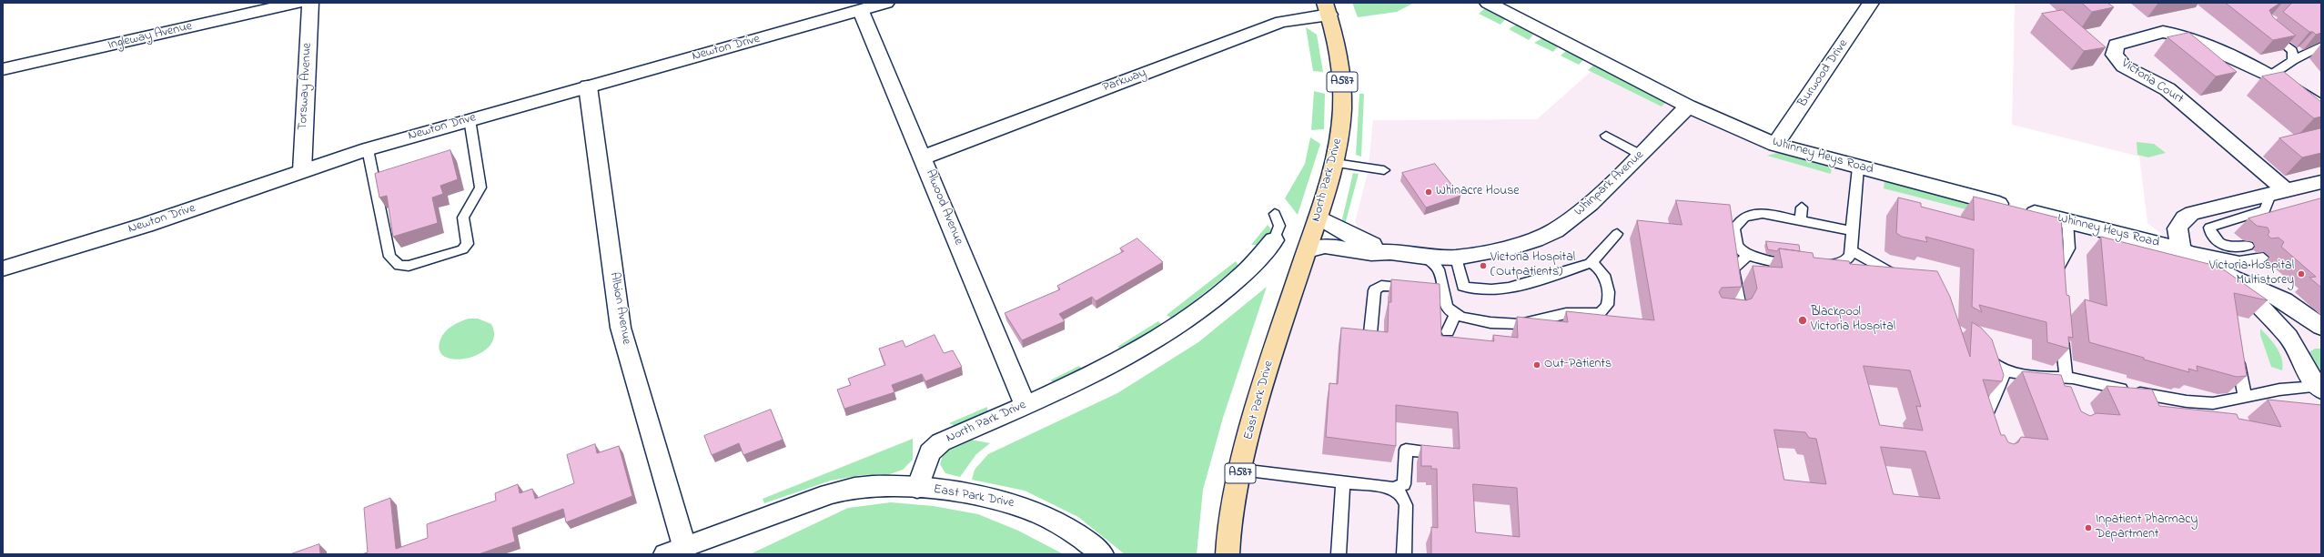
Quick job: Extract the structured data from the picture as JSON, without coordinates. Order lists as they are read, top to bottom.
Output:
{
  "streets": {
    "main road": ["A587", "North Park Drive", "East Park Drive"],
    "street": [
      "Ingleway Avenue",
      "Newton Drive",
      "Burwood Drive",
      "Parkway",
      "Victoria Court",
      "Torsway Avenue",
      "Whinney Heys Road",
      "Whinpark Avenue",
      "Alwood Avenue",
      "Albion Avenue"
    ]
  },
  "crossings": [
    ["Newton Drive", "Torsway Avenue"],
    ["Newton Drive", "Alwood Avenue"],
    ["Newton Drive", "Albion Avenue"],
    ["Burwood Drive", "Whinney Heys Road"],
    ["Parkway", "North Park Drive"],
    ["Parkway", "Alwood Avenue"],
    ["Whinney Heys Road", "Whinpark Avenue"],
    ["North Park Drive", "Whinpark Avenue"],
    ["North Park Drive", "Alwood Avenue"],
    ["North Park Drive", "East Park Drive"],
    ["Whinpark Avenue", "East Park Drive"]
  ],
  "places": [
    "Whinacre House",
    "Victoria Hospital (Outpatients)",
    "Victoria Hospital Multistorey",
    "Blackpool Victoria Hospital",
    "Out-Patients",
    "Inpatient Pharmacy Department"
  ]
}
